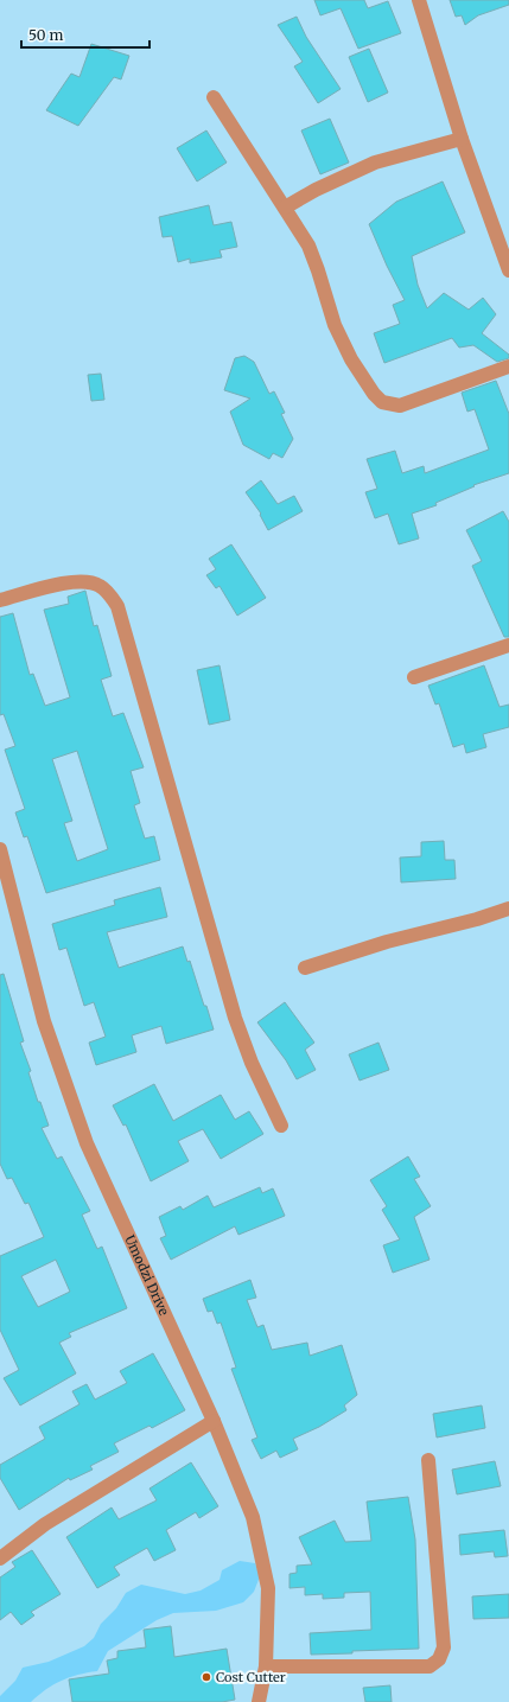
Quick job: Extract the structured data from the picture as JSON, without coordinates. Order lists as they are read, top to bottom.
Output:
{
  "streets": {
    "street": ["Umodzi Drive"]
  },
  "places": ["Cost Cutter"],
  "scale_bar": "50 m"
}
